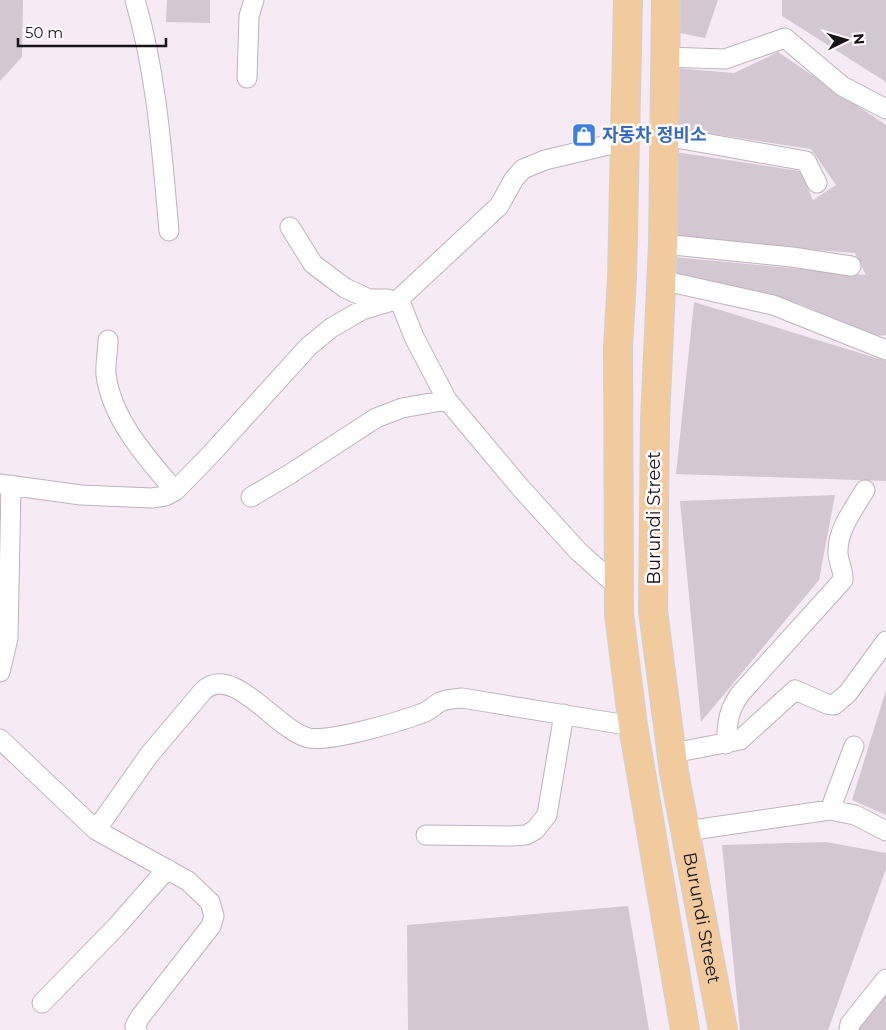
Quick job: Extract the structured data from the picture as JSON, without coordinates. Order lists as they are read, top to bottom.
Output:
{
  "streets": {
    "main road": ["Burundi Street"]
  },
  "places": {
    "shop": ["자동차 정비소"]
  },
  "scale_bar": "50 m",
  "north": "right"
}
